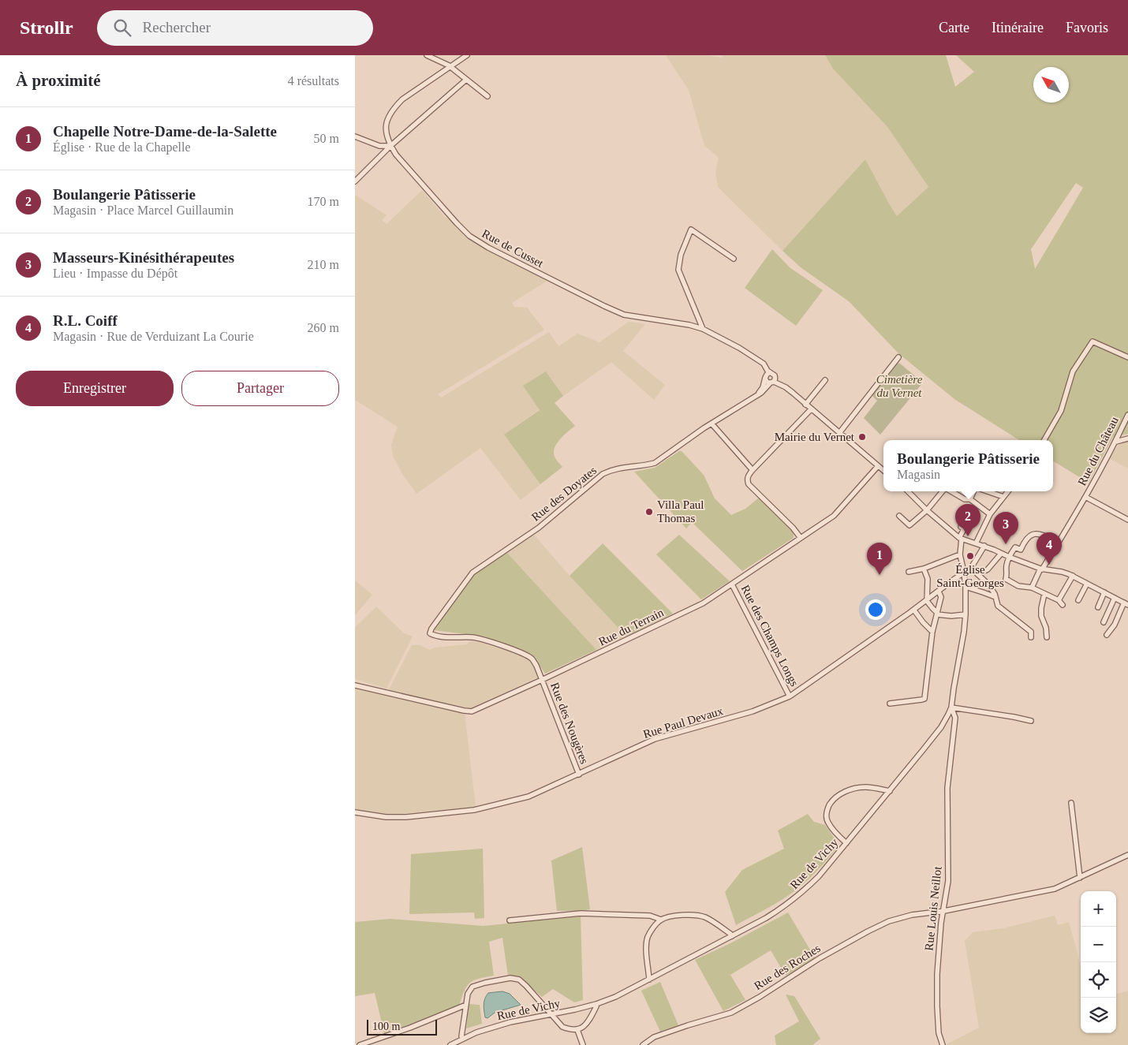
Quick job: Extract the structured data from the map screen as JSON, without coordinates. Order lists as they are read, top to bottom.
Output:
{
  "streets": {
    "street": [
      "Rue de Cusset",
      "Rue du Château",
      "Rue des Doyates",
      "Rue du Terrain",
      "Rue des Champs Longs",
      "Rue Paul Devaux",
      "Rue des Nougères",
      "Rue de Vichy",
      "Rue Louis Neillot",
      "Rue des Roches"
    ]
  },
  "crossings": [
    ["Rue de Cusset", "Rue des Doyates"],
    ["Rue des Doyates", "Rue des Nougères"],
    ["Rue du Terrain", "Rue des Champs Longs"],
    ["Rue du Terrain", "Rue des Nougères"],
    ["Rue des Champs Longs", "Rue Paul Devaux"],
    ["Rue Paul Devaux", "Rue des Nougères"],
    ["Rue Paul Devaux", "Rue de Vichy"],
    ["Rue de Vichy", "Rue Louis Neillot"],
    ["Rue Louis Neillot", "Rue des Roches"]
  ],
  "parks": ["Cimetière du Vernet"],
  "places": ["Mairie du Vernet", "Villa Paul Thomas", "Église Saint-Georges"],
  "scale_bar": "100 m",
  "north": "top left",
  "page": {
    "header": "Strollr",
    "search": "Rechercher",
    "nav": ["Carte", "Itinéraire", "Favoris"],
    "heading": ["À proximité", "4 résultats"],
    "list": [
      {
        "mark": "1",
        "name": "Chapelle Notre-Dame-de-la-Salette",
        "note": "Église · Rue de la Chapelle",
        "value": "50 m"
      },
      {
        "mark": "2",
        "name": "Boulangerie Pâtisserie",
        "note": "Magasin · Place Marcel Guillaumin",
        "value": "170 m"
      },
      {
        "mark": "3",
        "name": "Masseurs-Kinésithérapeutes",
        "note": "Lieu · Impasse du Dépôt",
        "value": "210 m"
      },
      {
        "mark": "4",
        "name": "R.L. Coiff",
        "note": "Magasin · Rue de Verduizant La Courie",
        "value": "260 m"
      }
    ],
    "buttons": ["Enregistrer", "Partager"],
    "popup": ["Boulangerie Pâtisserie", "Magasin"],
    "pins": [
      "2",
      "3",
      "4",
      "1"
    ],
    "map_buttons": ["+", "−"],
    "scale": "100 m"
  }
}
